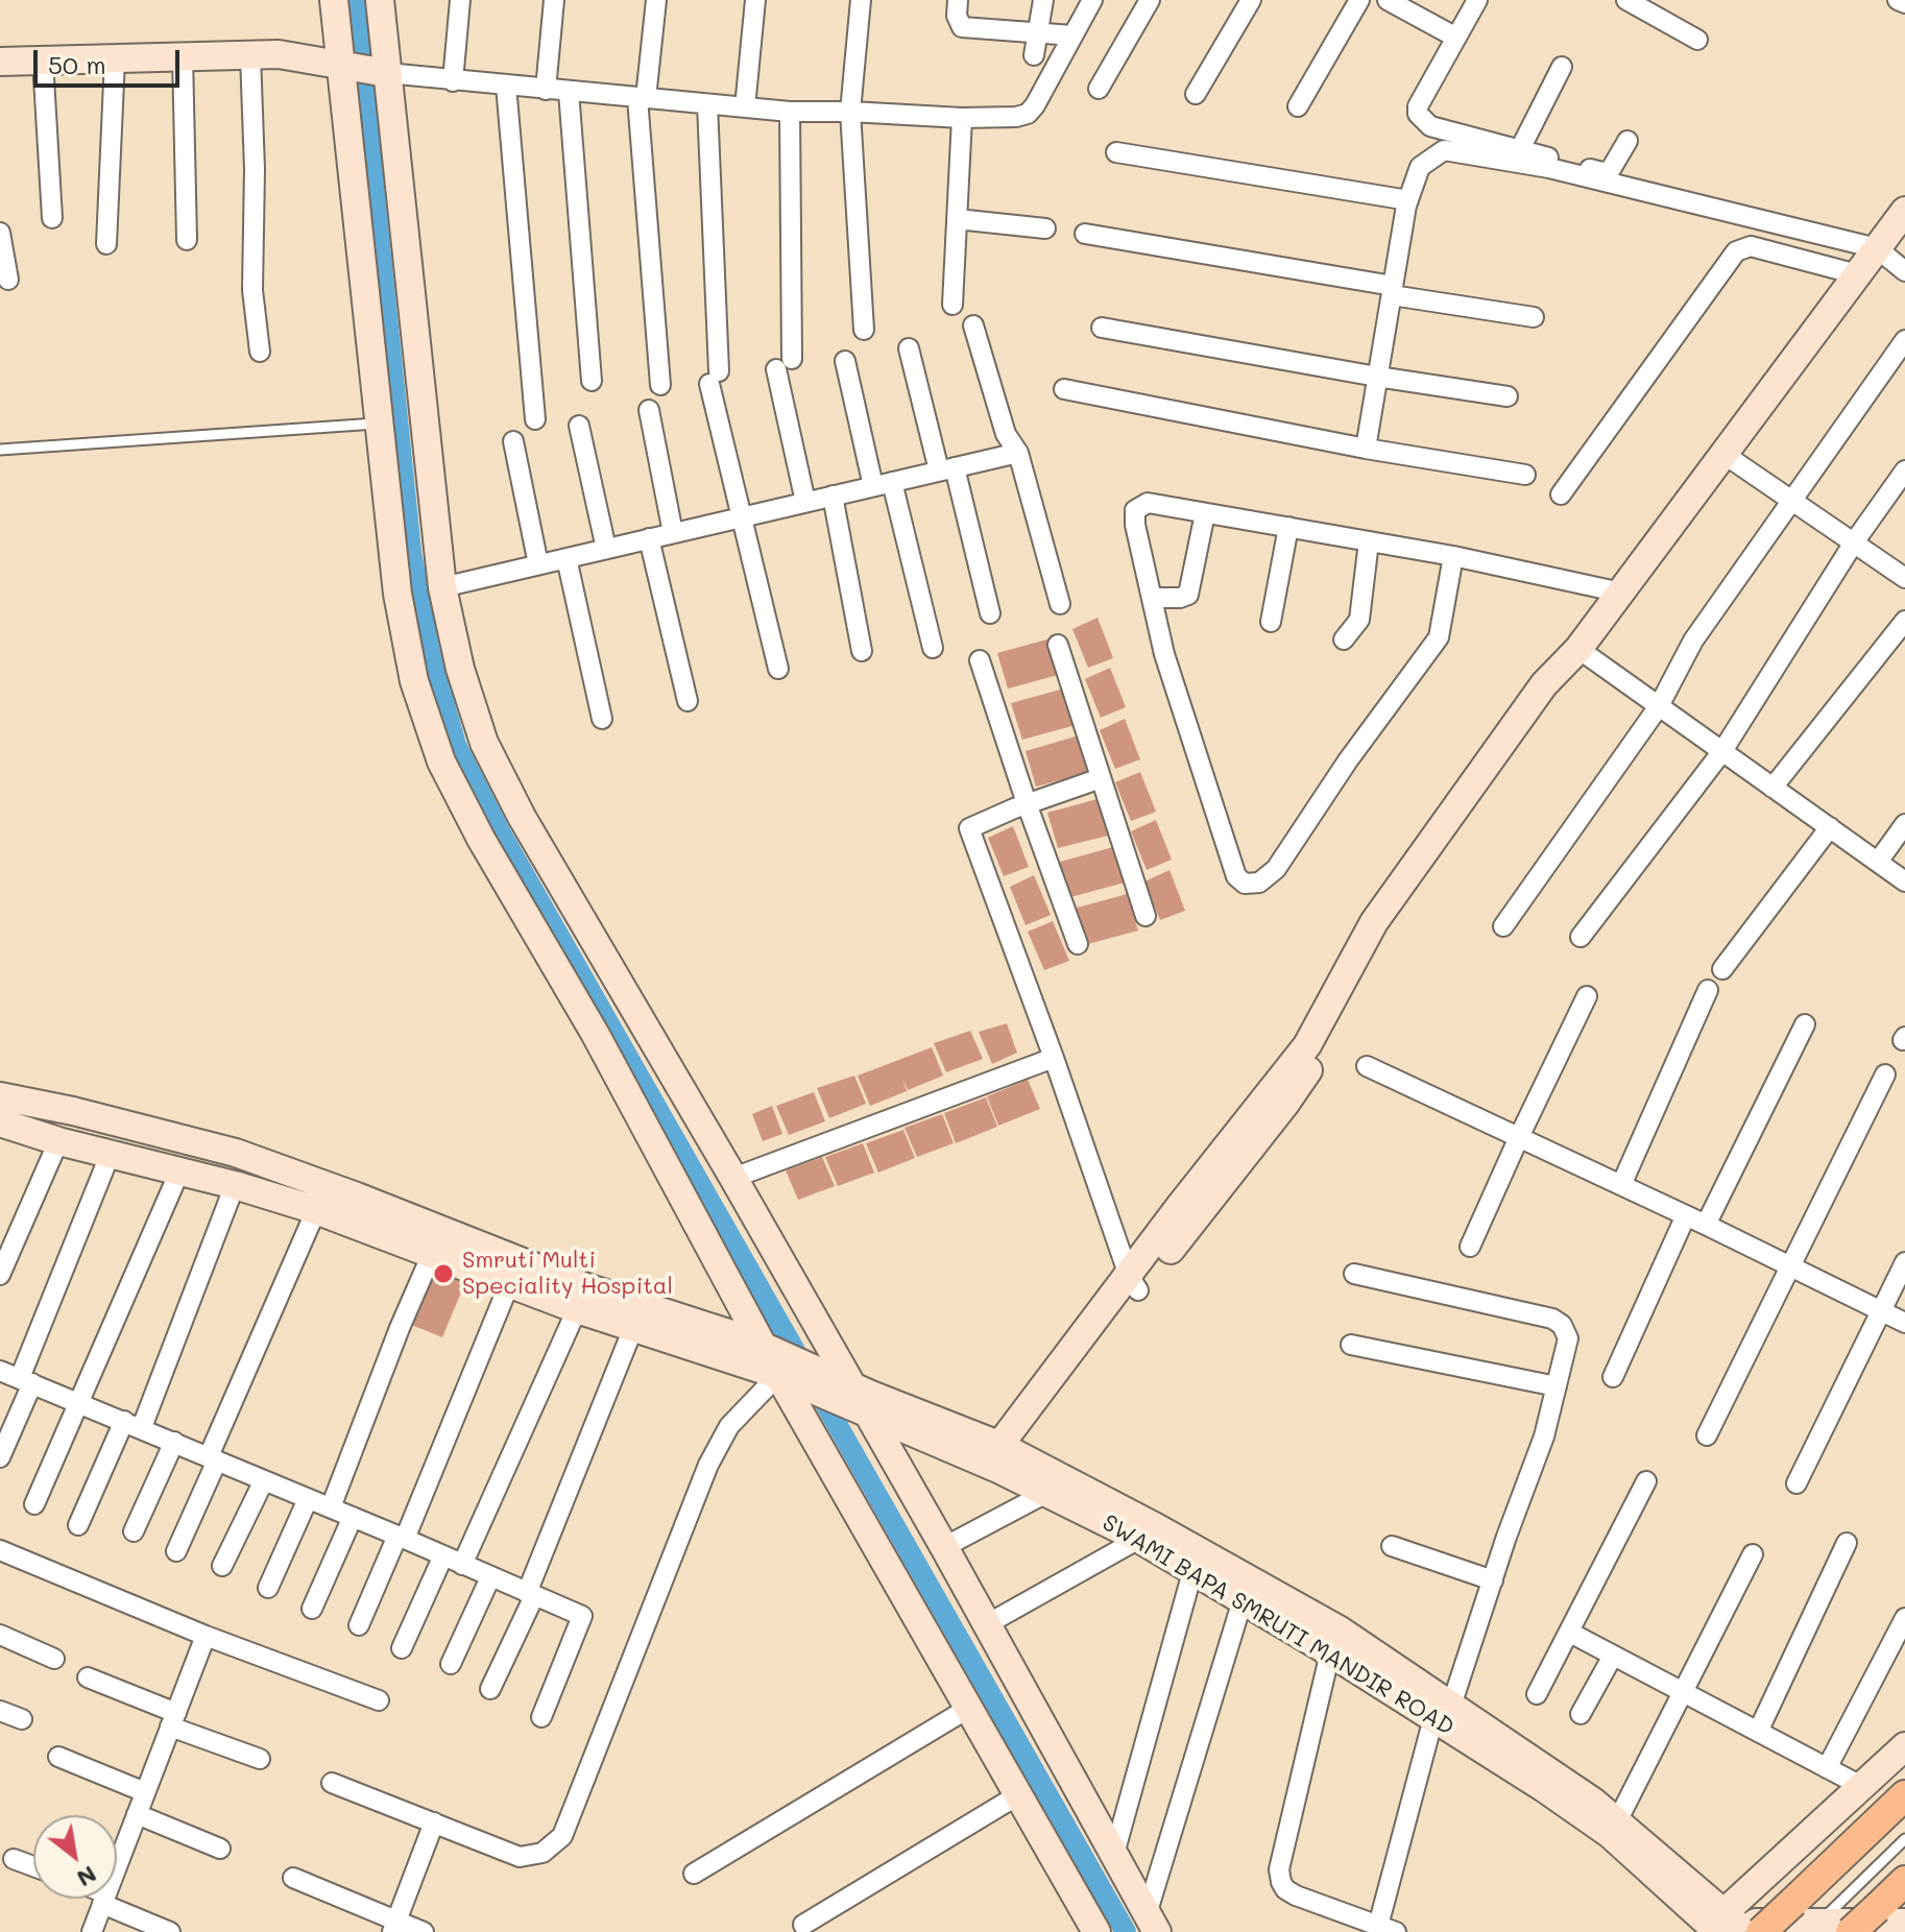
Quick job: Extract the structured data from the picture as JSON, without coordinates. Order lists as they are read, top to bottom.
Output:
{
  "streets": {
    "street": ["SWAMI BAPA SMRUTI MANDIR ROAD"]
  },
  "places": ["Smruti Multi Speciality Hospital"],
  "scale_bar": "50 m",
  "north": "bottom right"
}
